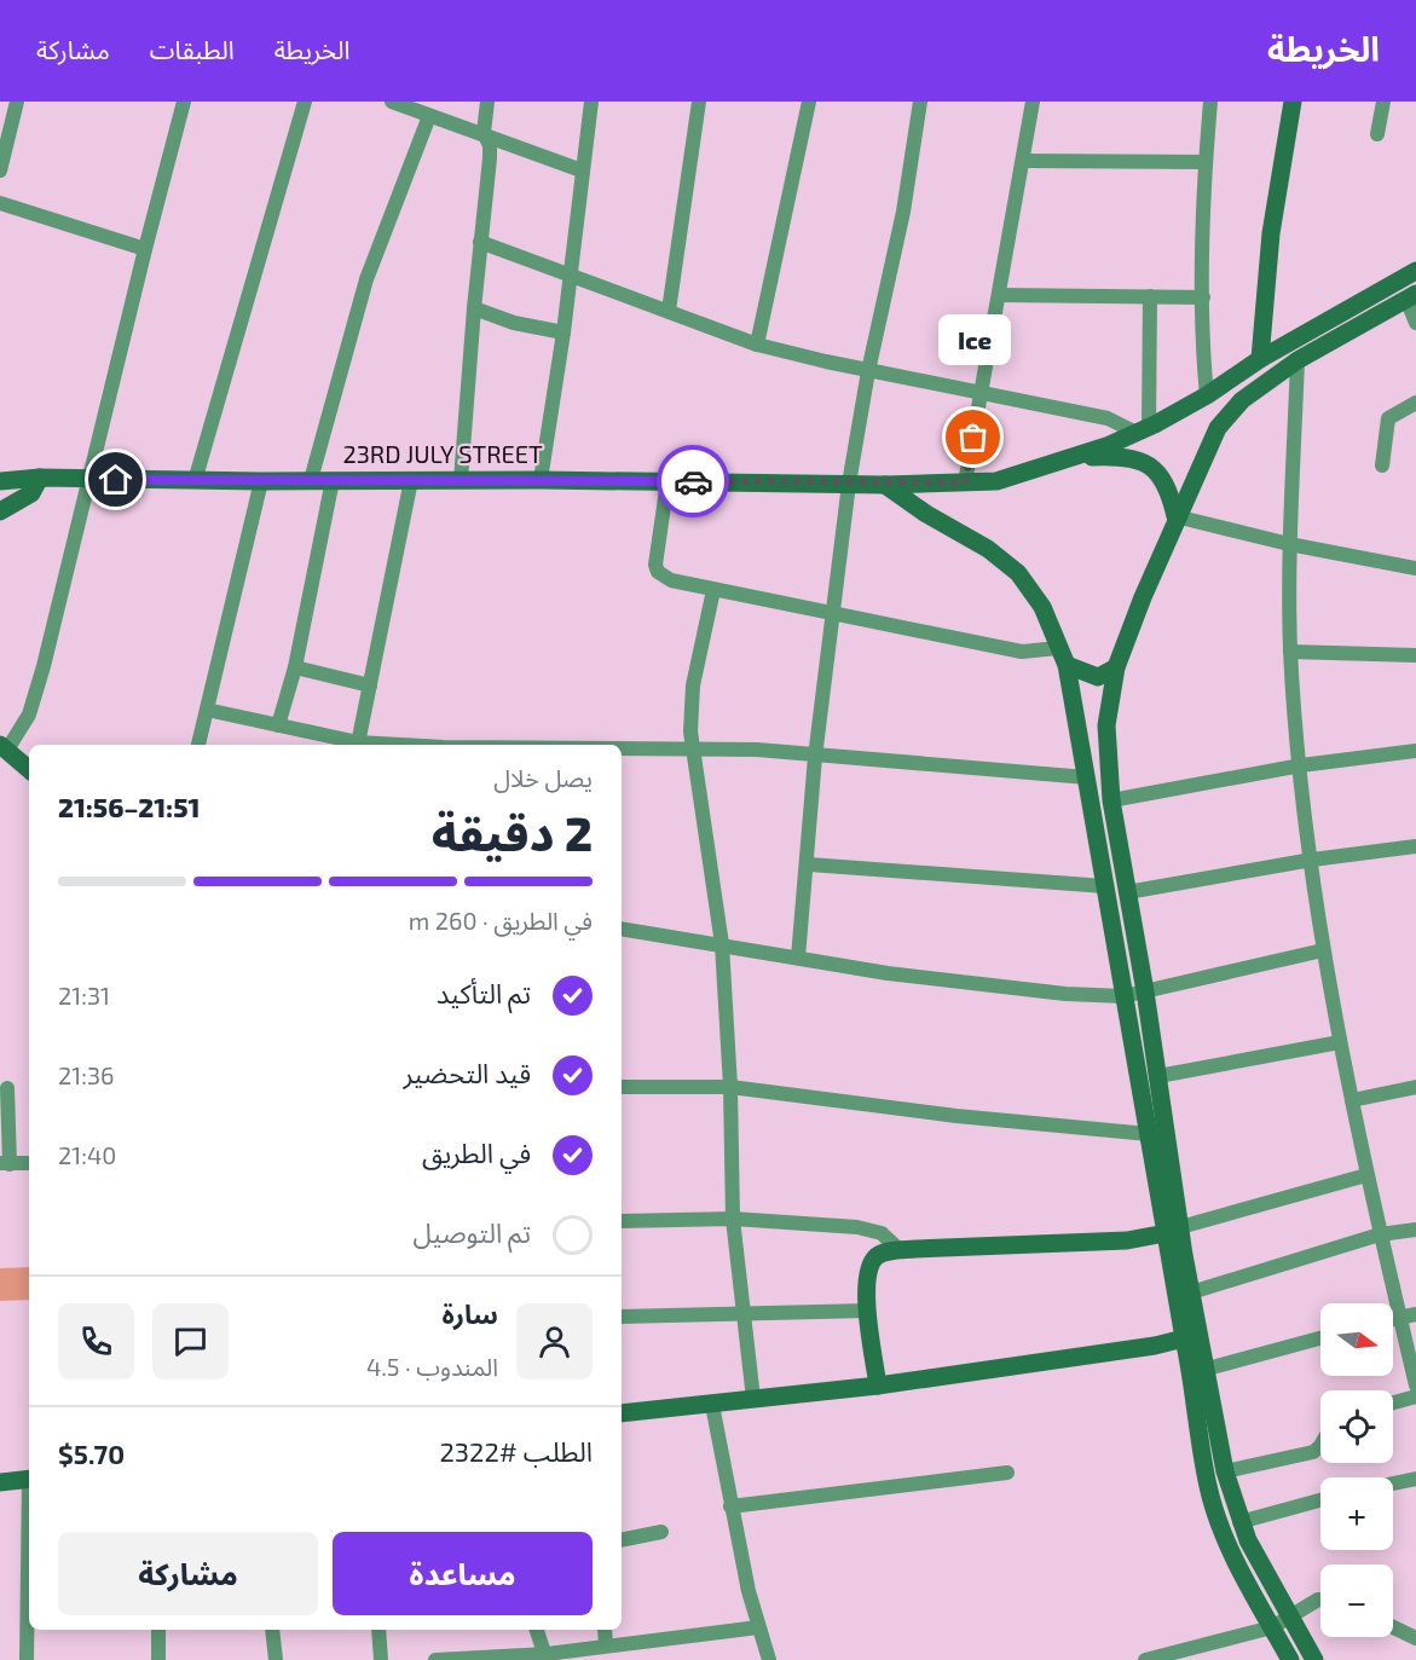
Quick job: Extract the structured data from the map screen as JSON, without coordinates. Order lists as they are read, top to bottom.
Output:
{
  "streets": {
    "street": ["23RD JULY STREET"]
  },
  "places": ["Ice"],
  "north": "right",
  "page": {
    "header": "الخريطة",
    "nav": ["الخريطة", "الطبقات", "مشاركة"],
    "bubble": "Ice",
    "heading": ["2 دقيقة", "يصل خلال", "21:51–21:56"],
    "panel": [
      "سارة",
      "المندوب · 4.5",
      "الطلب #2322",
      "$5.70"
    ],
    "bar": "في الطريق · 260 m",
    "list": [
      ["تم التأكيد", "21:31"],
      ["قيد التحضير", "21:36"],
      ["في الطريق", "21:40"],
      "تم التوصيل"
    ],
    "map_buttons": ["+", "−"],
    "buttons": ["مساعدة", "مشاركة"]
  }
}
